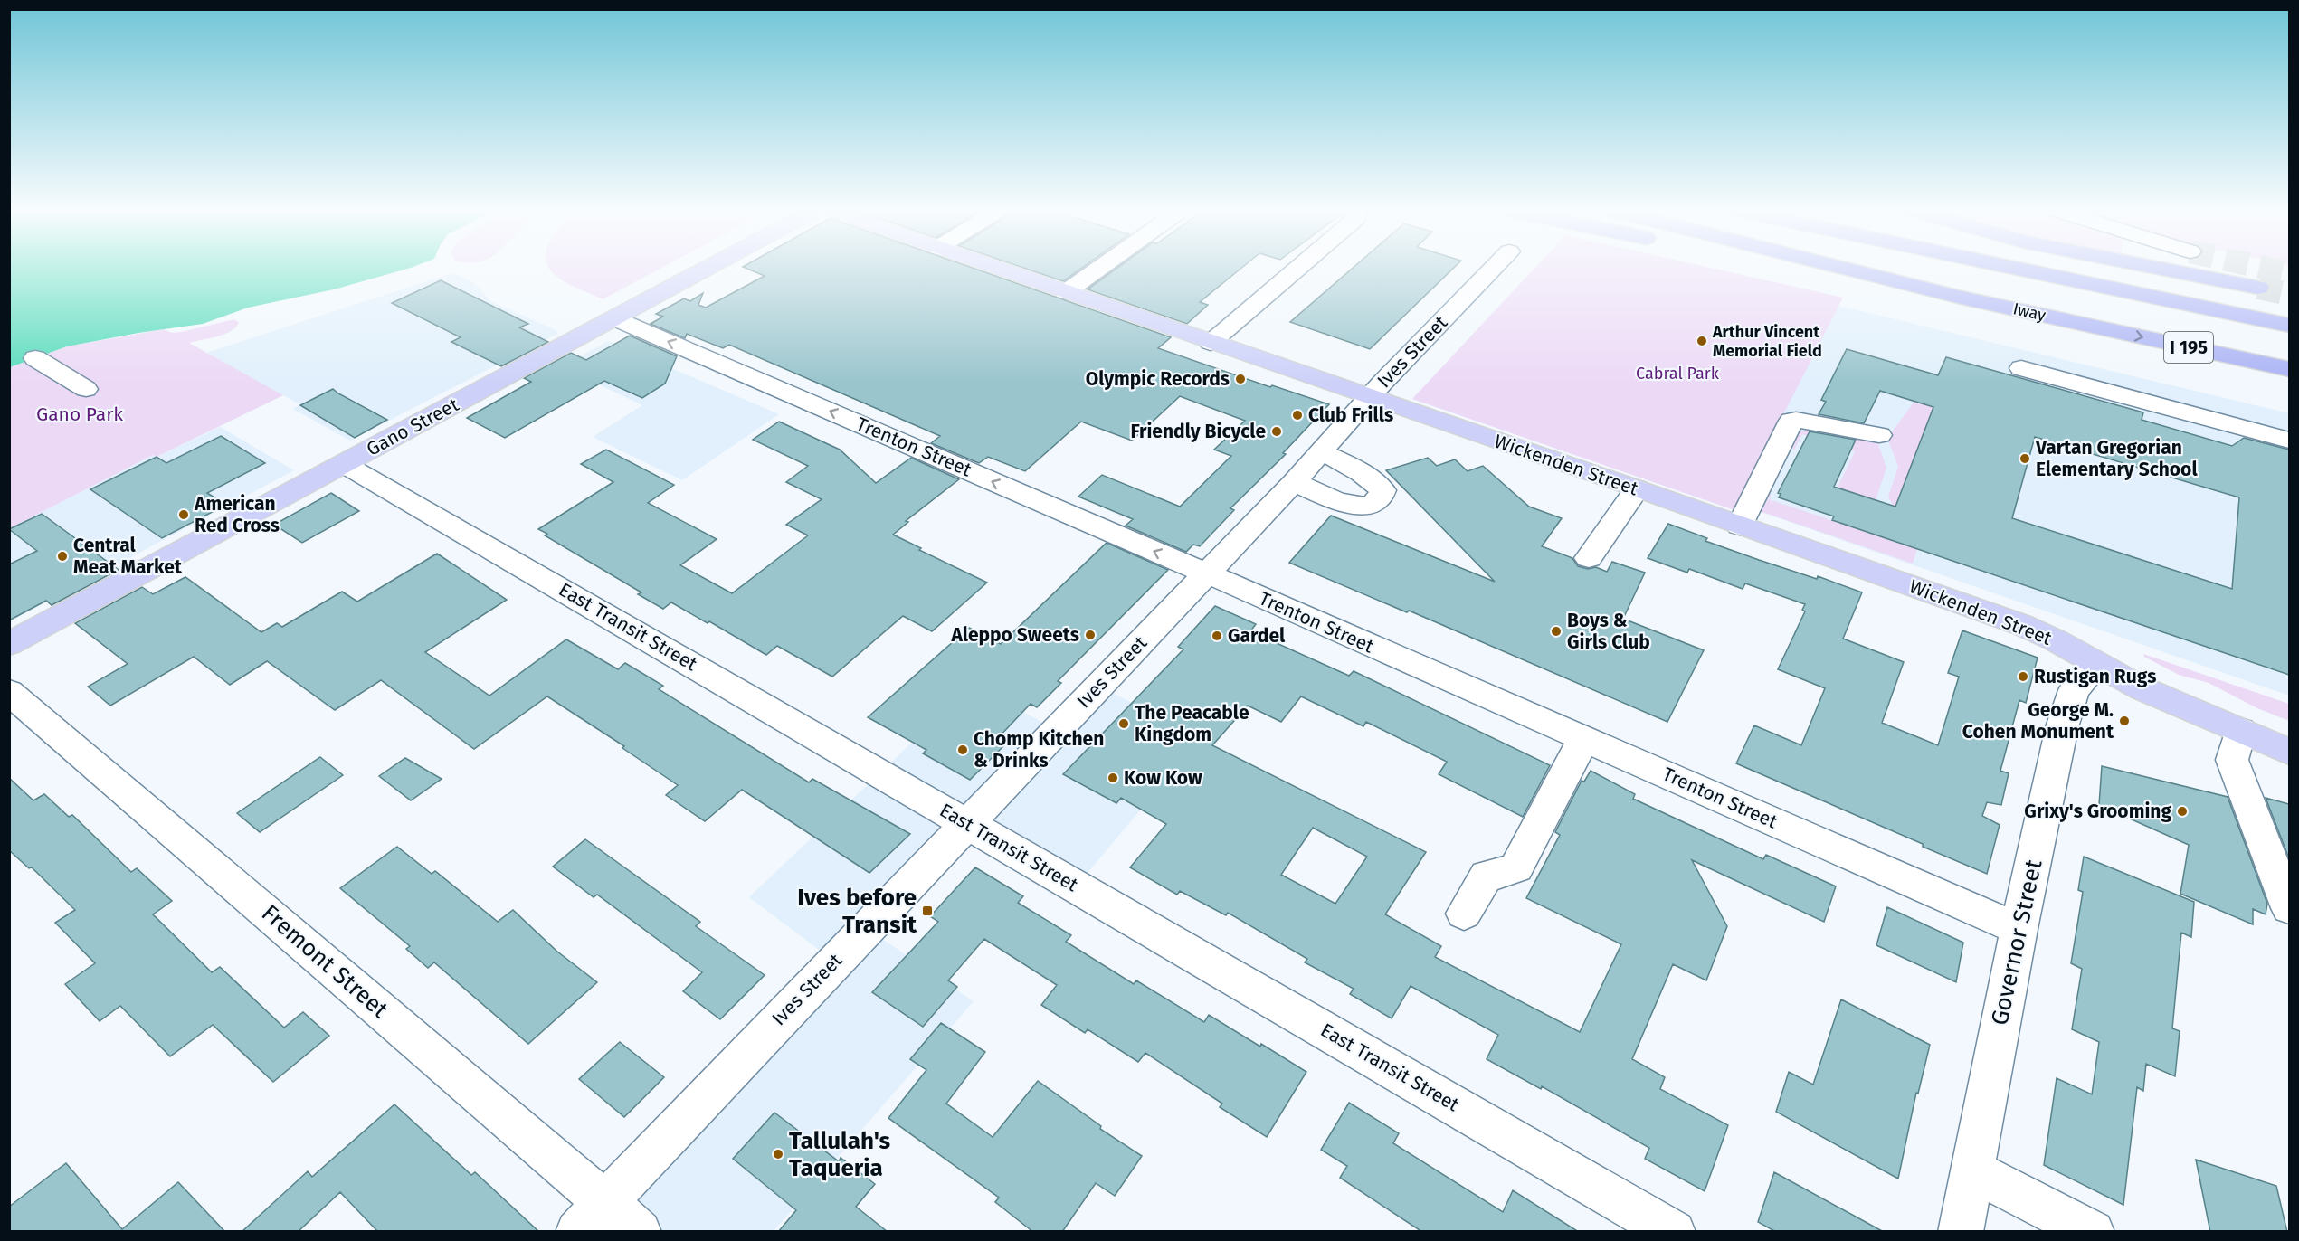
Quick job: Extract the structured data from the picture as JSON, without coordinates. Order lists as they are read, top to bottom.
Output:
{
  "streets": {
    "highway": ["Iway", "I 195"],
    "main road": ["Gano Street", "Wickenden Street"],
    "street": [
      "Ives Street",
      "Trenton Street",
      "East Transit Street",
      "Governor Street",
      "Fremont Street"
    ]
  },
  "crossings": [
    ["Ives Street", "Trenton Street"],
    ["Ives Street", "Wickenden Street"],
    ["Ives Street", "East Transit Street"],
    ["Ives Street", "Fremont Street"],
    ["Gano Street", "Trenton Street"],
    ["Gano Street", "East Transit Street"],
    ["Trenton Street", "Governor Street"],
    ["Wickenden Street", "Governor Street"]
  ],
  "one_way": ["Trenton Street"],
  "parks": ["Cabral Park", "Gano Park"],
  "places": {
    "other": [
      "Arthur Vincent Memorial Field",
      "Olympic Records",
      "Club Frills",
      "Friendly Bicycle",
      "Vartan Gregorian Elementary School",
      "American Red Cross",
      "Central Meat Market",
      "Boys & Girls Club",
      "Aleppo Sweets",
      "Gardel",
      "Rustigan Rugs",
      "George M. Cohen Monument",
      "The Peacable Kingdom",
      "Chomp Kitchen & Drinks",
      "Kow Kow",
      "Grixy's Grooming",
      "Tallulah's Taqueria"
    ],
    "transit": ["Ives before Transit"]
  }
}
